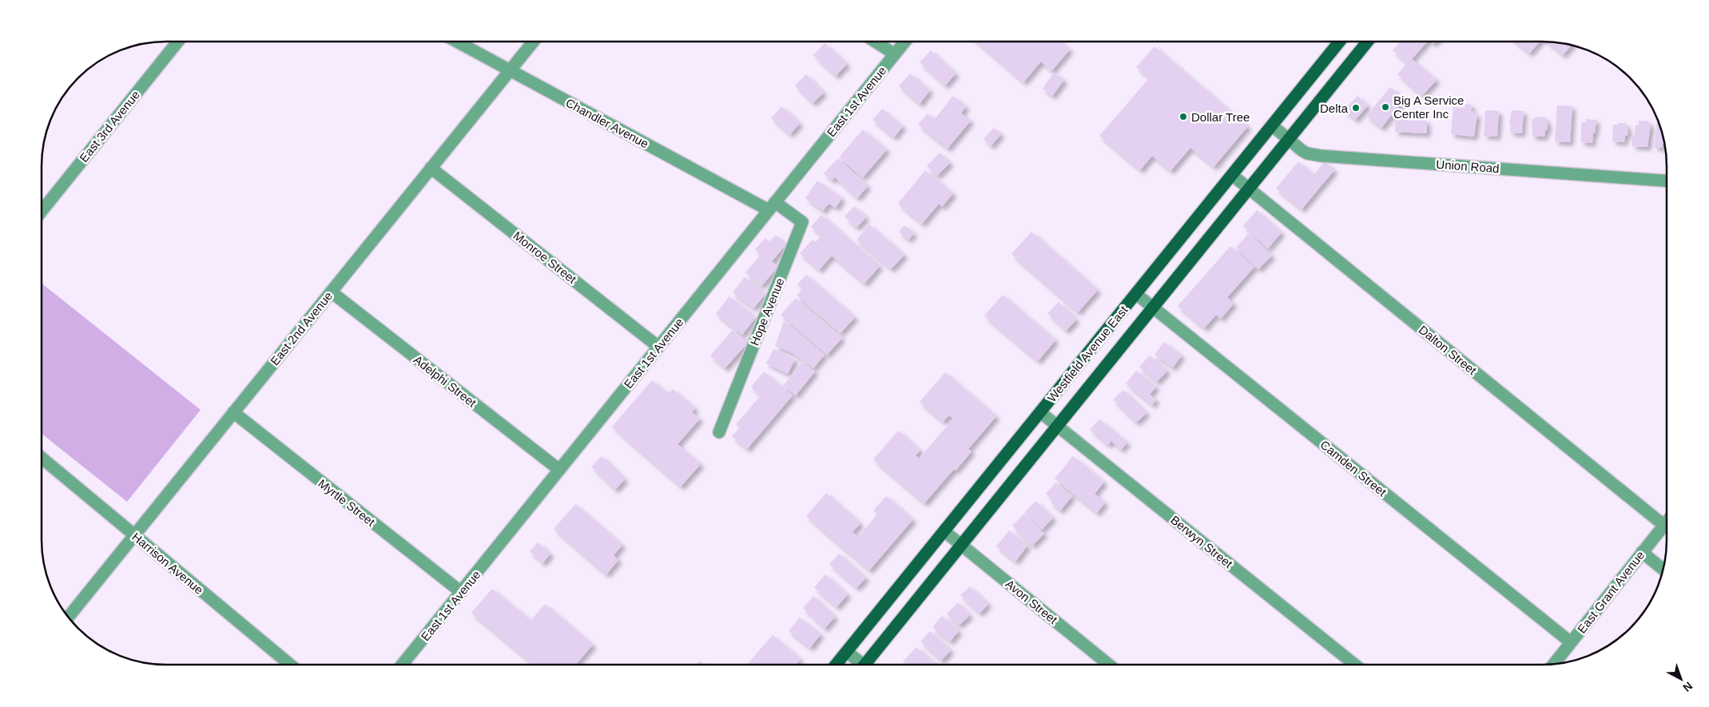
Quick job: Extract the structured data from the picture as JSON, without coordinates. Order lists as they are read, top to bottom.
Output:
{
  "streets": {
    "main road": ["Westfield Avenue East"],
    "street": [
      "East 1st Avenue",
      "Chandler Avenue",
      "East 3rd Avenue",
      "Union Road",
      "Monroe Street",
      "Hope Avenue",
      "East 2nd Avenue",
      "Dalton Street",
      "Adelphi Street",
      "Camden Street",
      "Myrtle Street",
      "Berwyn Street",
      "Harrison Avenue",
      "East Grant Avenue",
      "Avon Street"
    ]
  },
  "crossings": [
    ["East 1st Avenue", "Chandler Avenue"],
    ["East 1st Avenue", "Monroe Street"],
    ["East 1st Avenue", "Hope Avenue"],
    ["East 1st Avenue", "Adelphi Street"],
    ["East 1st Avenue", "Myrtle Street"],
    ["Chandler Avenue", "Hope Avenue"],
    ["Chandler Avenue", "East 2nd Avenue"],
    ["Union Road", "Westfield Avenue East"],
    ["Monroe Street", "East 2nd Avenue"],
    ["East 2nd Avenue", "Adelphi Street"],
    ["East 2nd Avenue", "Myrtle Street"],
    ["East 2nd Avenue", "Harrison Avenue"],
    ["Dalton Street", "Westfield Avenue East"],
    ["Dalton Street", "East Grant Avenue"],
    ["Westfield Avenue East", "Camden Street"],
    ["Westfield Avenue East", "Berwyn Street"],
    ["Westfield Avenue East", "Avon Street"],
    ["Camden Street", "East Grant Avenue"]
  ],
  "places": ["Big A Service Center Inc", "Delta", "Dollar Tree"],
  "north": "bottom right"
}
